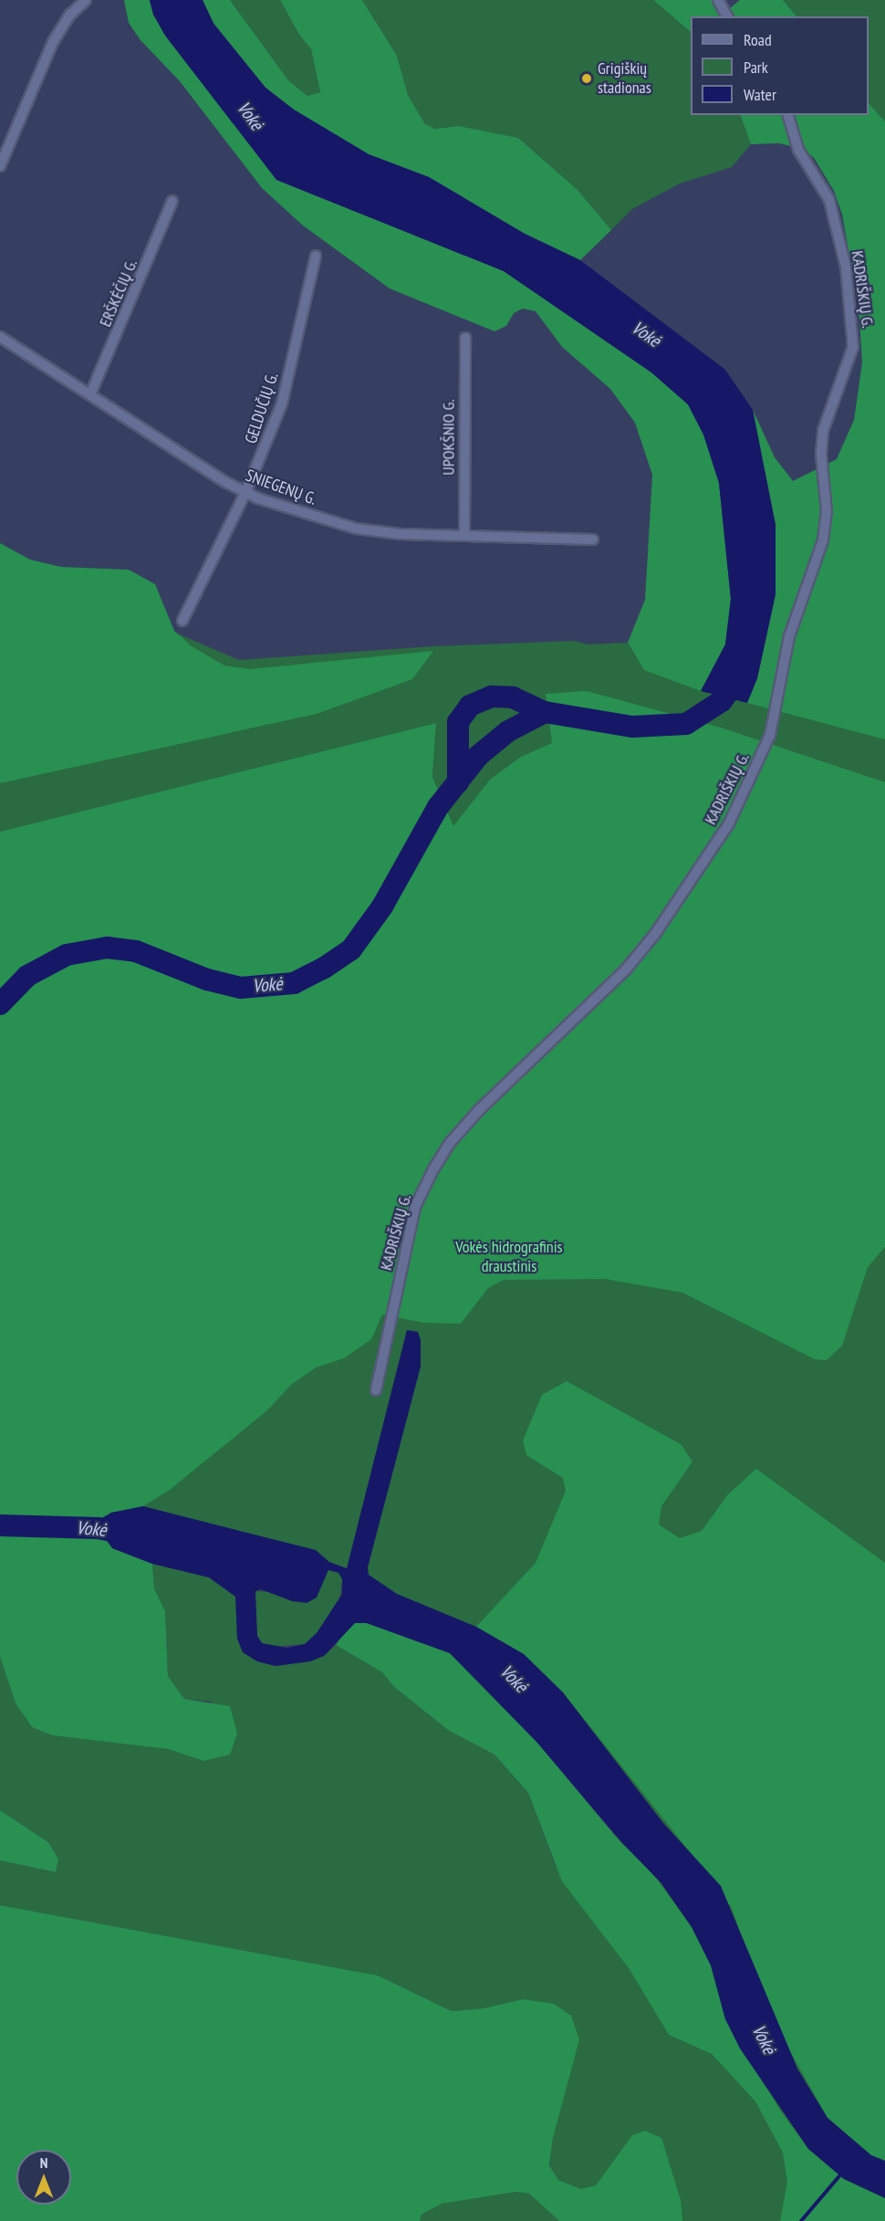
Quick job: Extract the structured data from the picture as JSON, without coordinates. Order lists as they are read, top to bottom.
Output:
{
  "streets": {
    "street": [
      "KADRIŠKIŲ G.",
      "ERŠKĖČIŲ G.",
      "GELDUČIŲ G.",
      "UPOKŠNIO G.",
      "SNIEGENŲ G."
    ]
  },
  "crossings": [
    ["ERŠKĖČIŲ G.", "SNIEGENŲ G."],
    ["GELDUČIŲ G.", "SNIEGENŲ G."],
    ["UPOKŠNIO G.", "SNIEGENŲ G."]
  ],
  "water": ["Vokė"],
  "parks": ["Vokės hidrografinis draustinis"],
  "places": ["Grigiškių stadionas"],
  "legend": ["Road", "Park", "Water"],
  "north": "top"
}
